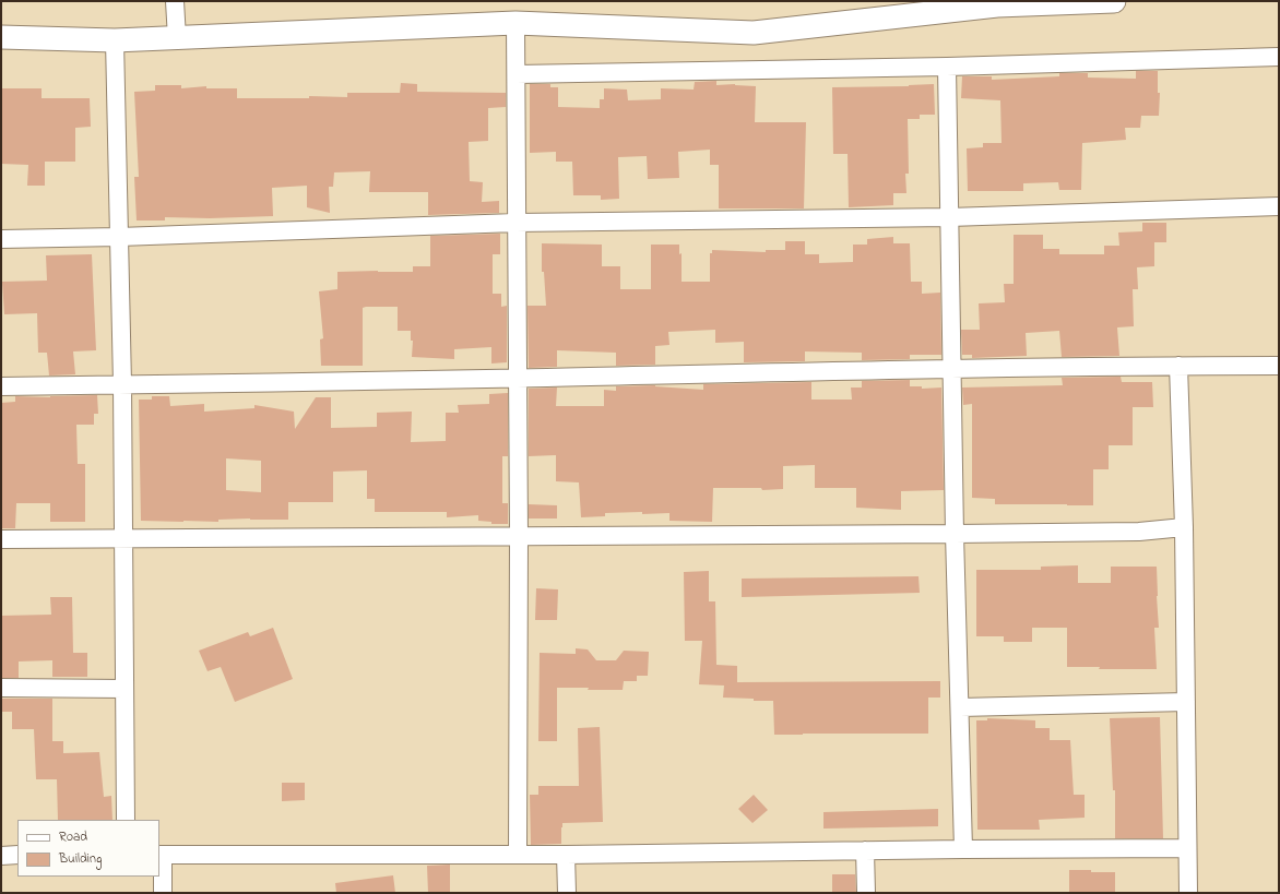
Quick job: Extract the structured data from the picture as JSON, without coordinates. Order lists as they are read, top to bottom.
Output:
{
  "legend": ["Road", "Building"]
}
